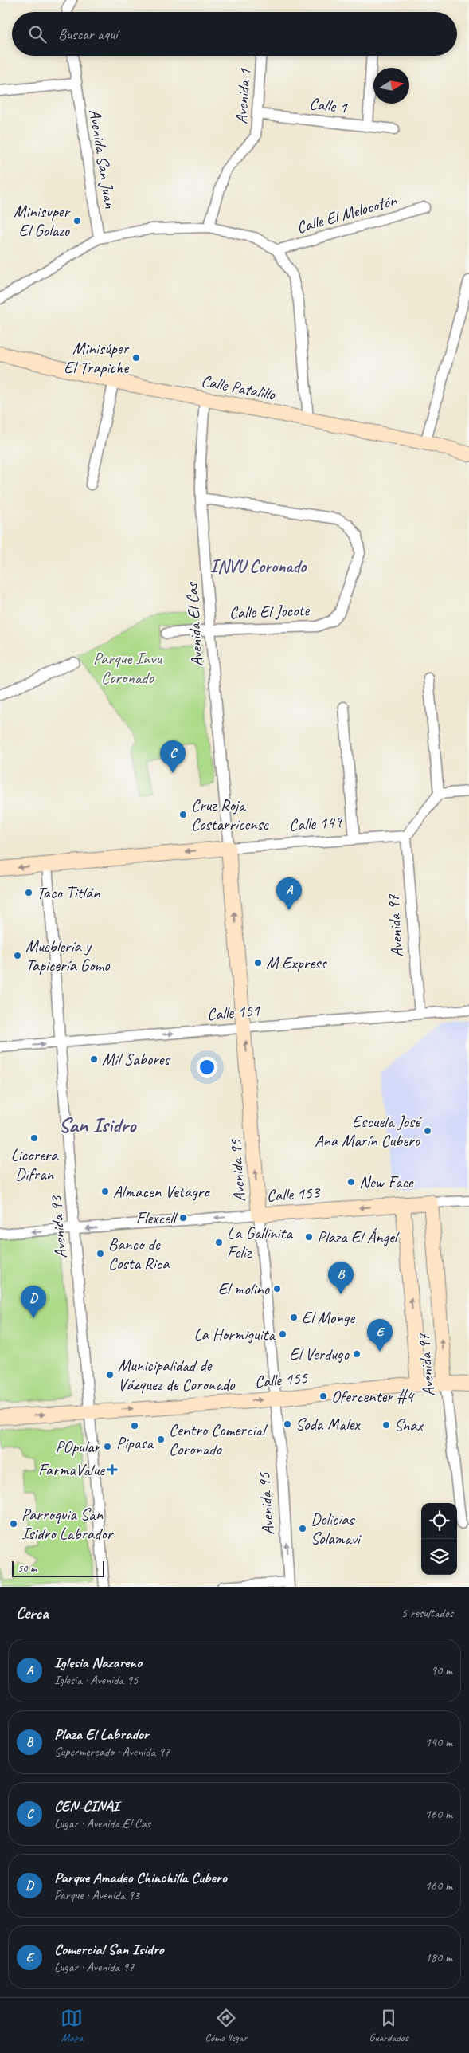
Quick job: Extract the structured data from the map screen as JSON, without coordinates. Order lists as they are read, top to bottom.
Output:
{
  "streets": {
    "main road": [
      "Calle Patalillo",
      "Calle 149",
      "Avenida 97",
      "Avenida 95",
      "Calle 153",
      "Calle 155"
    ],
    "street": [
      "Avenida 1",
      "Calle 1",
      "Avenida San Juan",
      "Calle El Melocotón",
      "Calle El Jocote",
      "Avenida El Cas",
      "Calle 151",
      "Avenida 93"
    ]
  },
  "crossings": [
    ["Avenida 1", "Calle 1"],
    ["Calle Patalillo", "Avenida El Cas"],
    ["Calle El Jocote", "Avenida El Cas"],
    ["Avenida El Cas", "Calle 149"],
    ["Avenida El Cas", "Avenida 95"],
    ["Calle 149", "Avenida 97"],
    ["Calle 149", "Avenida 95"],
    ["Calle 149", "Avenida 93"],
    ["Avenida 97", "Calle 151"],
    ["Avenida 97", "Calle 153"],
    ["Avenida 97", "Calle 155"],
    ["Calle 151", "Avenida 95"],
    ["Calle 151", "Avenida 93"],
    ["Avenida 95", "Calle 153"],
    ["Avenida 95", "Calle 155"],
    ["Calle 153", "Avenida 93"],
    ["Avenida 93", "Calle 155"]
  ],
  "one_way": [
    "Calle 149",
    "Avenida 97",
    "Calle 151",
    "Avenida 95",
    "Calle 153",
    "Calle 155"
  ],
  "districts": ["INVU Coronado", "San Isidro"],
  "parks": ["Parque Invu Coronado"],
  "places": {
    "other": [
      "Minisuper El Golazo",
      "Minisúper El Trapiche",
      "Cruz Roja Costarricense",
      "Taco Titlán",
      "Mueblería y Tapicería Gomo",
      "M Express",
      "Mil Sabores",
      "Escuela José Ana Marín Cubero",
      "Licorera Difran",
      "New Face",
      "Almacen Vetagro",
      "Flexcell",
      "Plaza El Ángel",
      "La Gallinita Feliz",
      "Banco de Costa Rica",
      "El molino",
      "El Monge",
      "La Hormiguita",
      "El Verdugo",
      "Municipalidad de Vázquez de Coronado",
      "Ofercenter #4",
      "Soda Malex",
      "Snax",
      "Pipasa",
      "Centro Comercial Coronado",
      "POpular",
      "Parroquia San Isidro Labrador",
      "Delicias Solamavi"
    ],
    "health": ["FarmaValue"]
  },
  "scale_bar": "50 m",
  "north": "right",
  "page": {
    "search": "Buscar aquí",
    "pins": [
      "C",
      "A",
      "B",
      "D",
      "E"
    ],
    "scale": "50 m",
    "heading": ["Cerca", "5 resultados"],
    "list": [
      {
        "mark": "A",
        "name": "Iglesia Nazareno",
        "note": "Iglesia · Avenida 95",
        "value": "90 m"
      },
      {
        "mark": "B",
        "name": "Plaza El Labrador",
        "note": "Supermercado · Avenida 97",
        "value": "140 m"
      },
      {
        "mark": "C",
        "name": "CEN-CINAI",
        "note": "Lugar · Avenida El Cas",
        "value": "160 m"
      },
      {
        "mark": "D",
        "name": "Parque Amadeo Chinchilla Cubero",
        "note": "Parque · Avenida 93",
        "value": "160 m"
      },
      {
        "mark": "E",
        "name": "Comercial San Isidro",
        "note": "Lugar · Avenida 97",
        "value": "180 m"
      }
    ],
    "nav": ["Mapa", "Cómo llegar", "Guardados"]
  }
}
